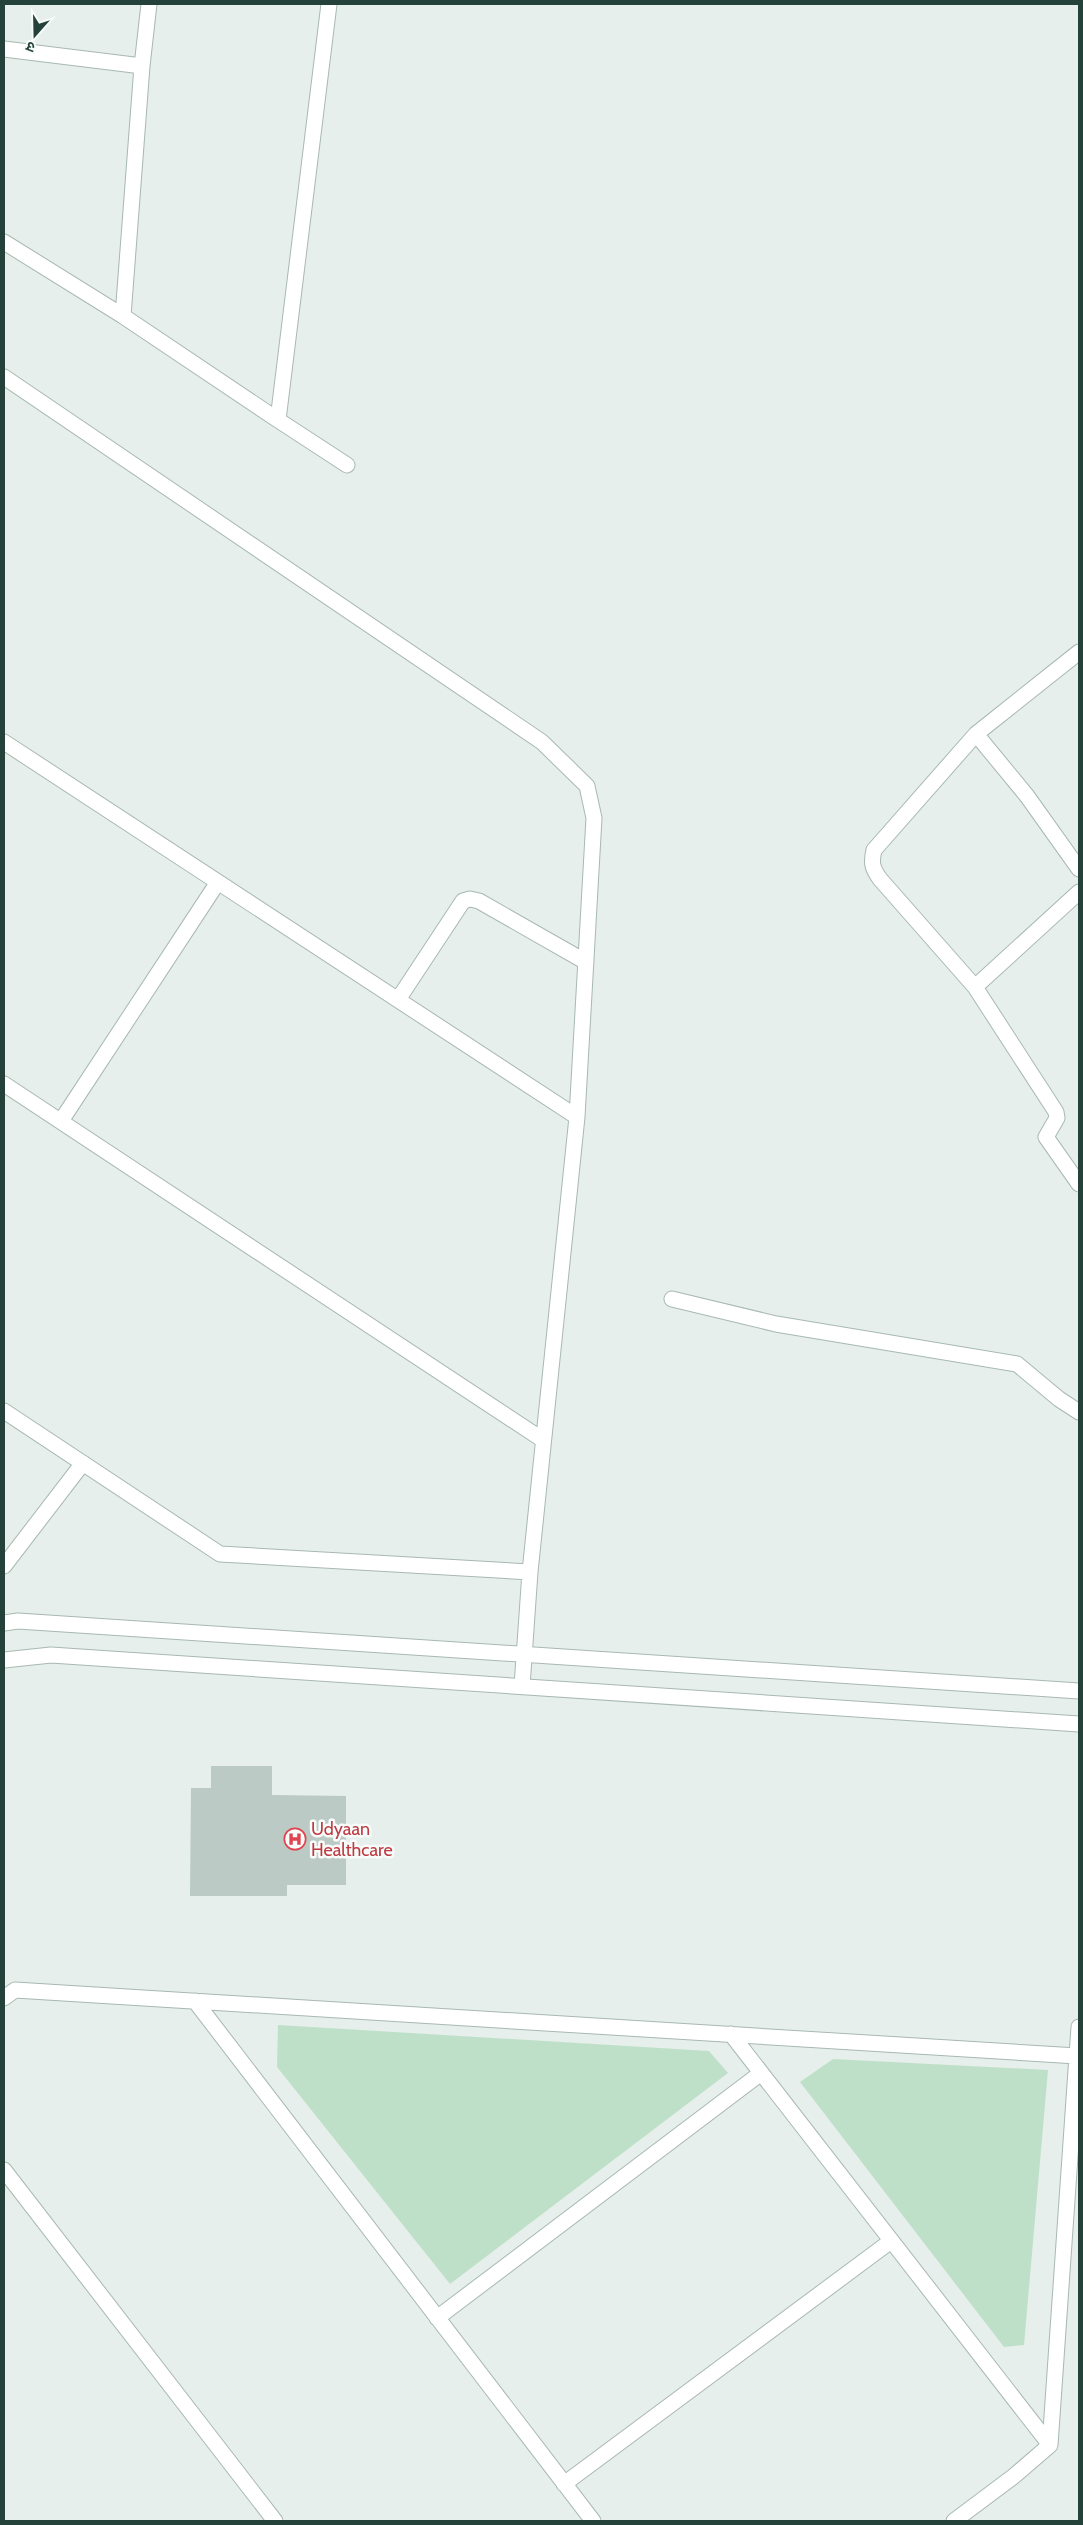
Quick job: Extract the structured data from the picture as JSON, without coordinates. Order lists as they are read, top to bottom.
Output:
{
  "places": {
    "hospital": ["Udyaan Healthcare"]
  },
  "north": "bottom"
}
